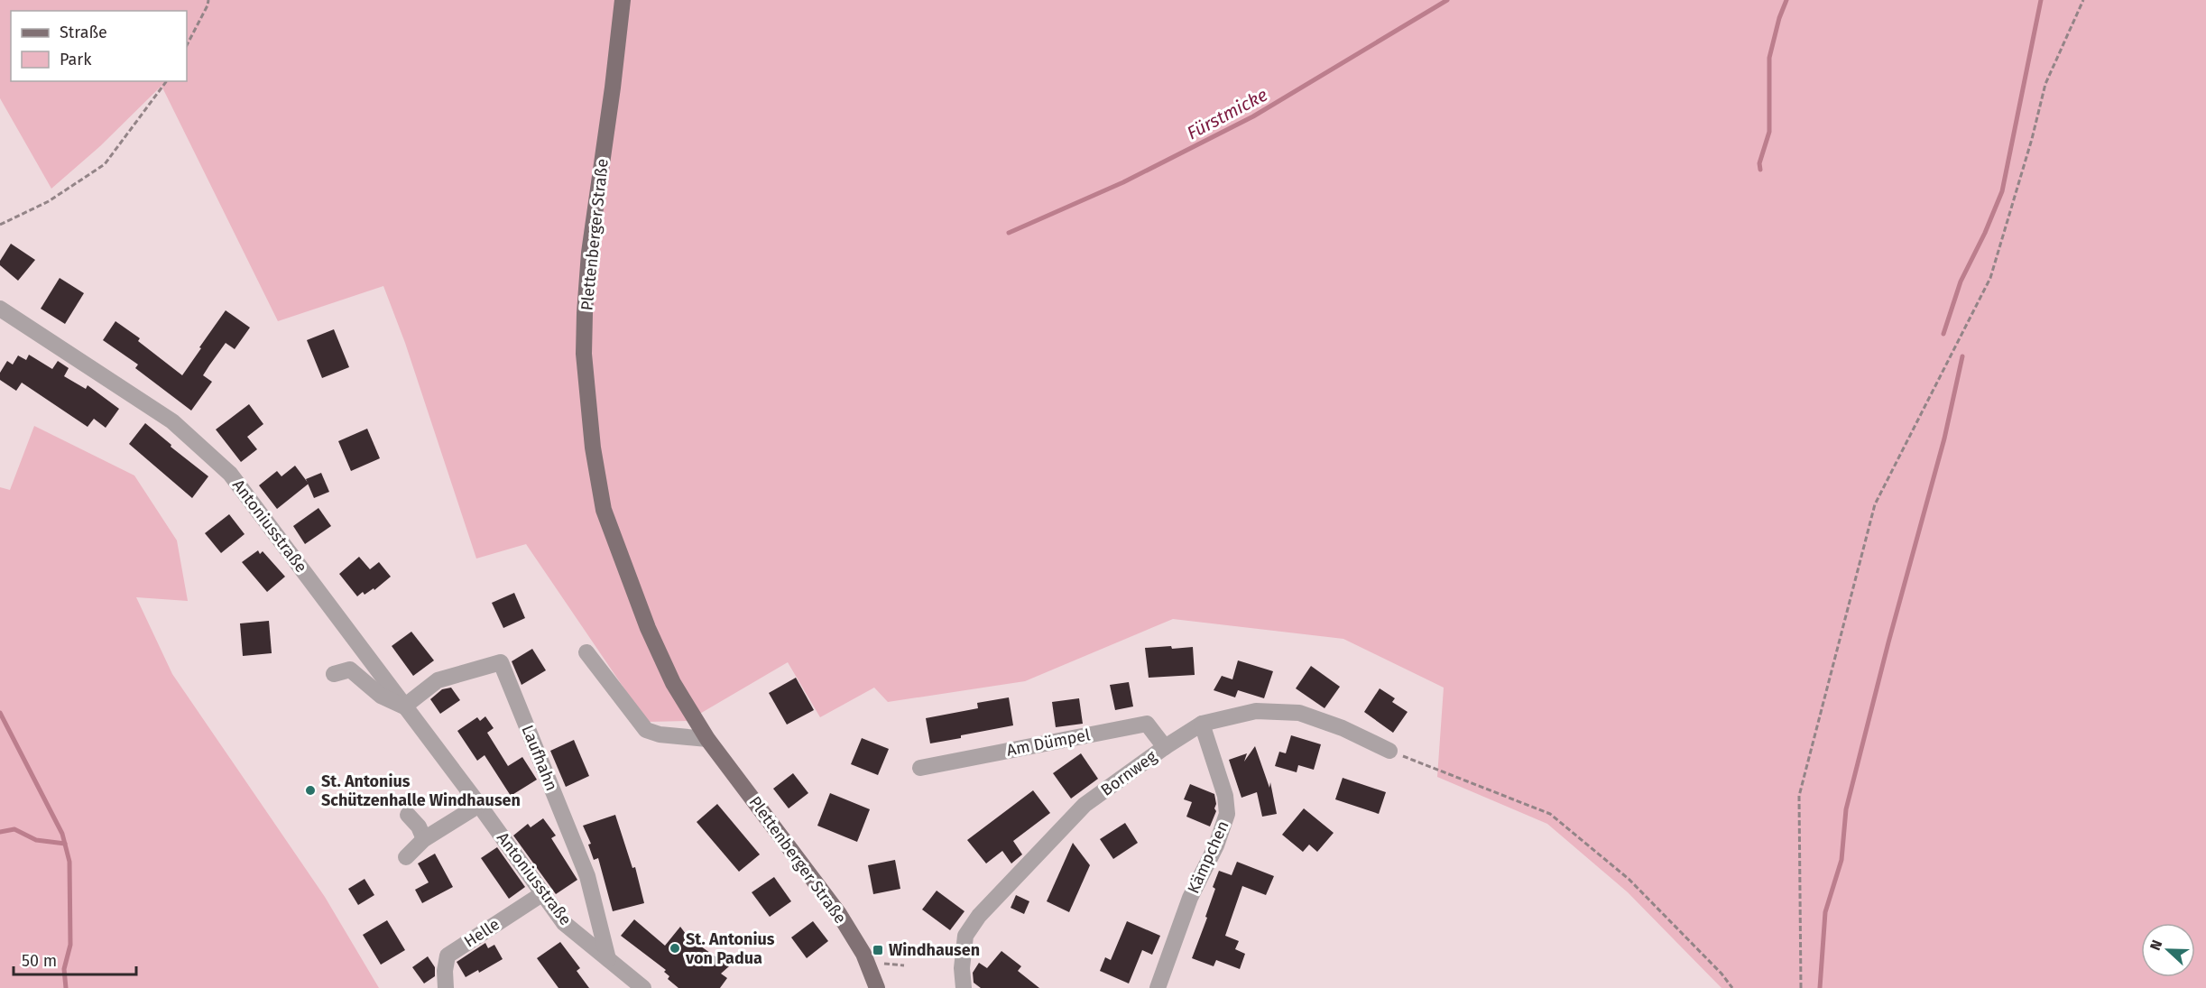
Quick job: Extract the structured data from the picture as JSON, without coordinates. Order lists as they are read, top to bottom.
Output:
{
  "streets": {
    "main road": ["Plettenberger Straße"],
    "street": [
      "Antoniusstraße",
      "Am Dümpel",
      "Laufhahn",
      "Bornweg",
      "Kämpchen",
      "Helle"
    ]
  },
  "crossings": [
    ["Antoniusstraße", "Laufhahn"],
    ["Antoniusstraße", "Helle"],
    ["Am Dümpel", "Bornweg"],
    ["Bornweg", "Kämpchen"]
  ],
  "water": ["Fürstmicke"],
  "places": {
    "other": ["St. Antonius Schützenhalle Windhausen", "St. Antonius von Padua"],
    "transit": ["Windhausen"]
  },
  "legend": ["Straße", "Park"],
  "scale_bar": "50 m",
  "north": "left"
}
